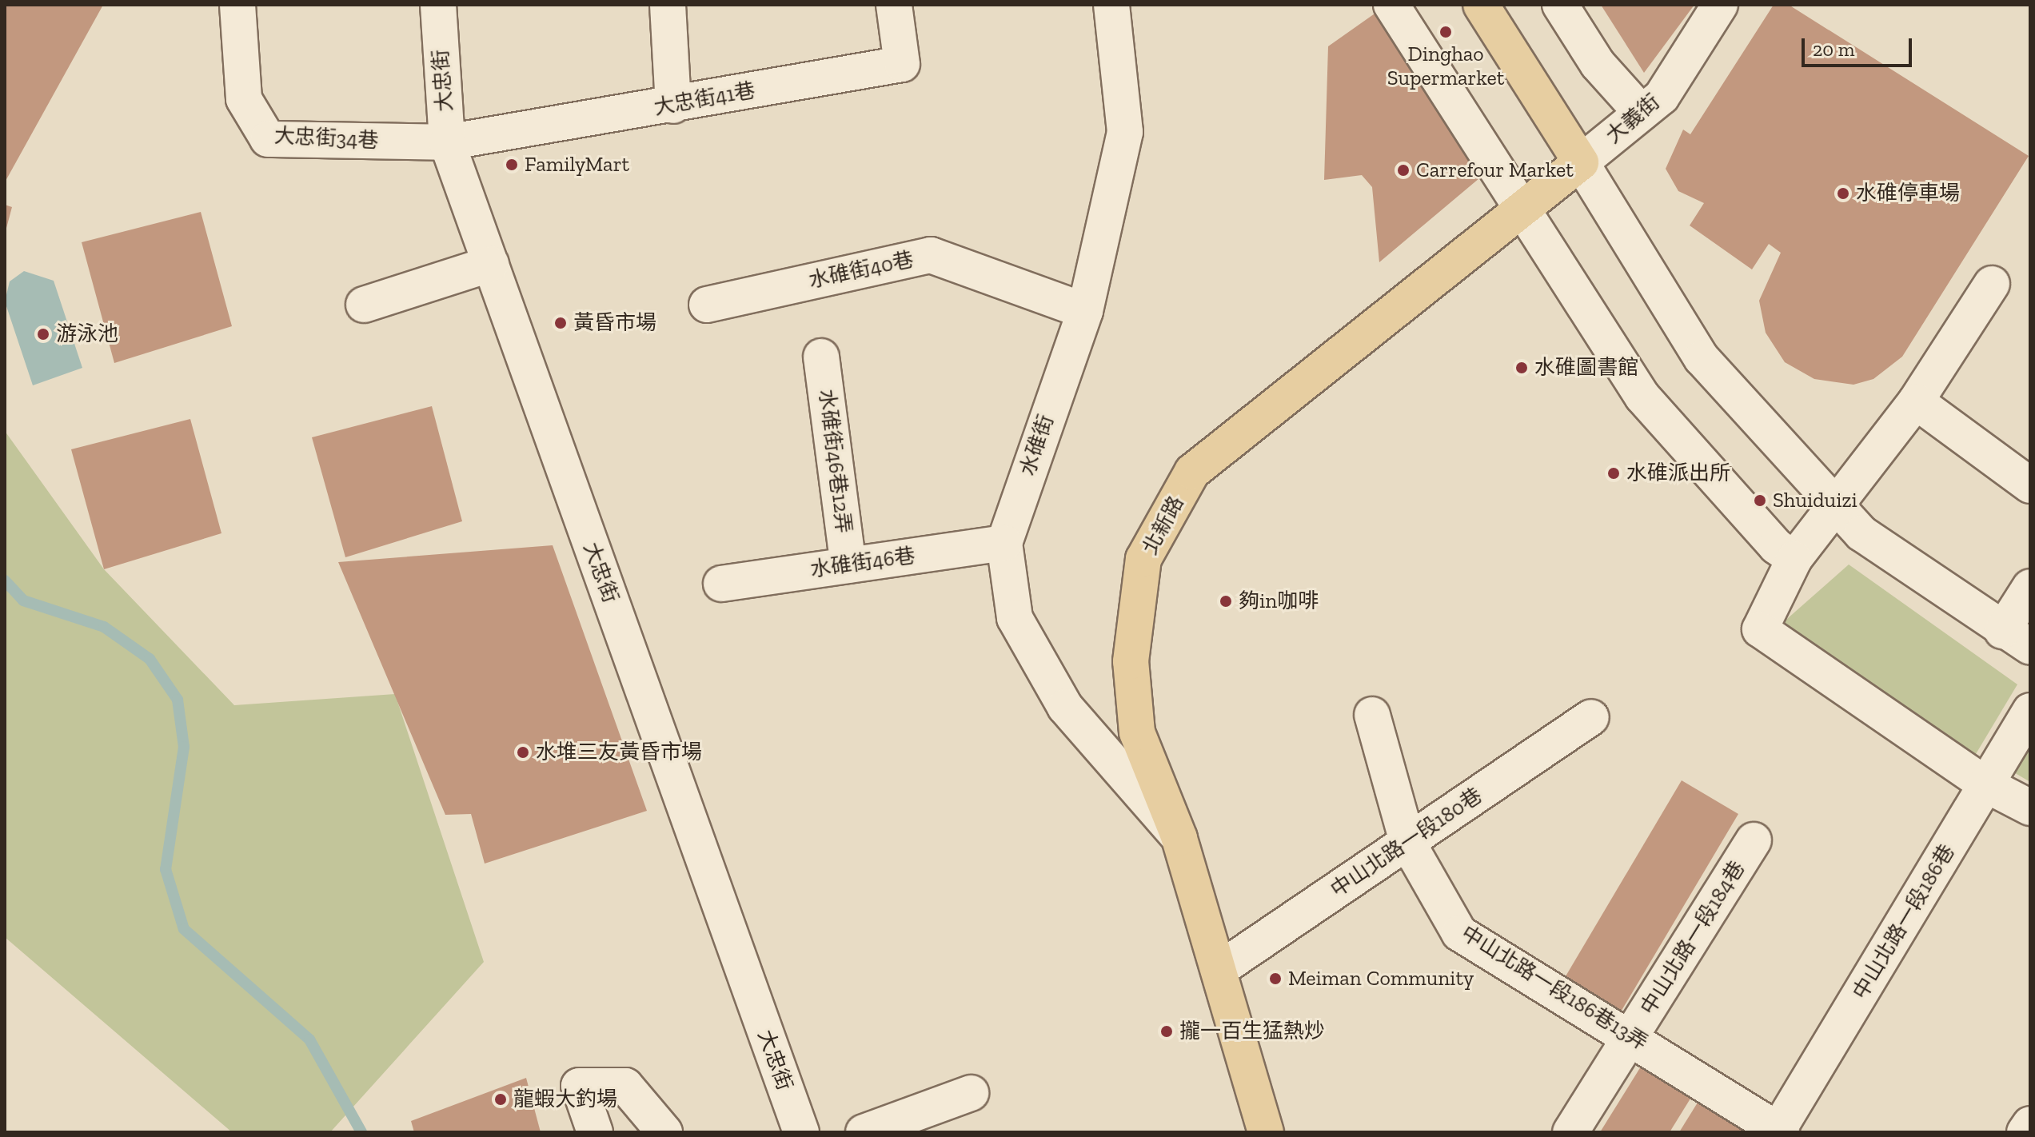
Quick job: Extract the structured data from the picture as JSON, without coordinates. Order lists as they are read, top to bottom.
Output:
{
  "streets": {
    "main road": ["北新路"],
    "street": [
      "大忠街",
      "大忠街41巷",
      "大義街",
      "大忠街34巷",
      "水碓街40巷",
      "水碓街",
      "水碓街46巷12弄",
      "水碓街46巷",
      "中山北路一段180巷",
      "中山北路一段186巷",
      "中山北路一段184巷",
      "中山北路一段186巷13弄"
    ]
  },
  "crossings": [
    ["大忠街", "大忠街41巷"],
    ["大忠街", "大忠街34巷"],
    ["大忠街41巷", "大忠街34巷"],
    ["大義街", "北新路"],
    ["水碓街40巷", "水碓街"],
    ["水碓街", "北新路"],
    ["水碓街", "水碓街46巷"],
    ["水碓街46巷12弄", "水碓街46巷"],
    ["北新路", "中山北路一段180巷"],
    ["中山北路一段180巷", "中山北路一段186巷13弄"],
    ["中山北路一段186巷", "中山北路一段186巷13弄"],
    ["中山北路一段184巷", "中山北路一段186巷13弄"]
  ],
  "places": [
    "Dinghao Supermarket",
    "FamilyMart",
    "Carrefour Market",
    "水碓停車場",
    "黃昏市場",
    "游泳池",
    "水碓圖書館",
    "水碓派出所",
    "Shuiduizi",
    "夠in咖啡",
    "水堆三友黃昏市場",
    "Meiman Community",
    "攏一百生猛熱炒",
    "龍蝦大釣場"
  ],
  "scale_bar": "20 m"
}
